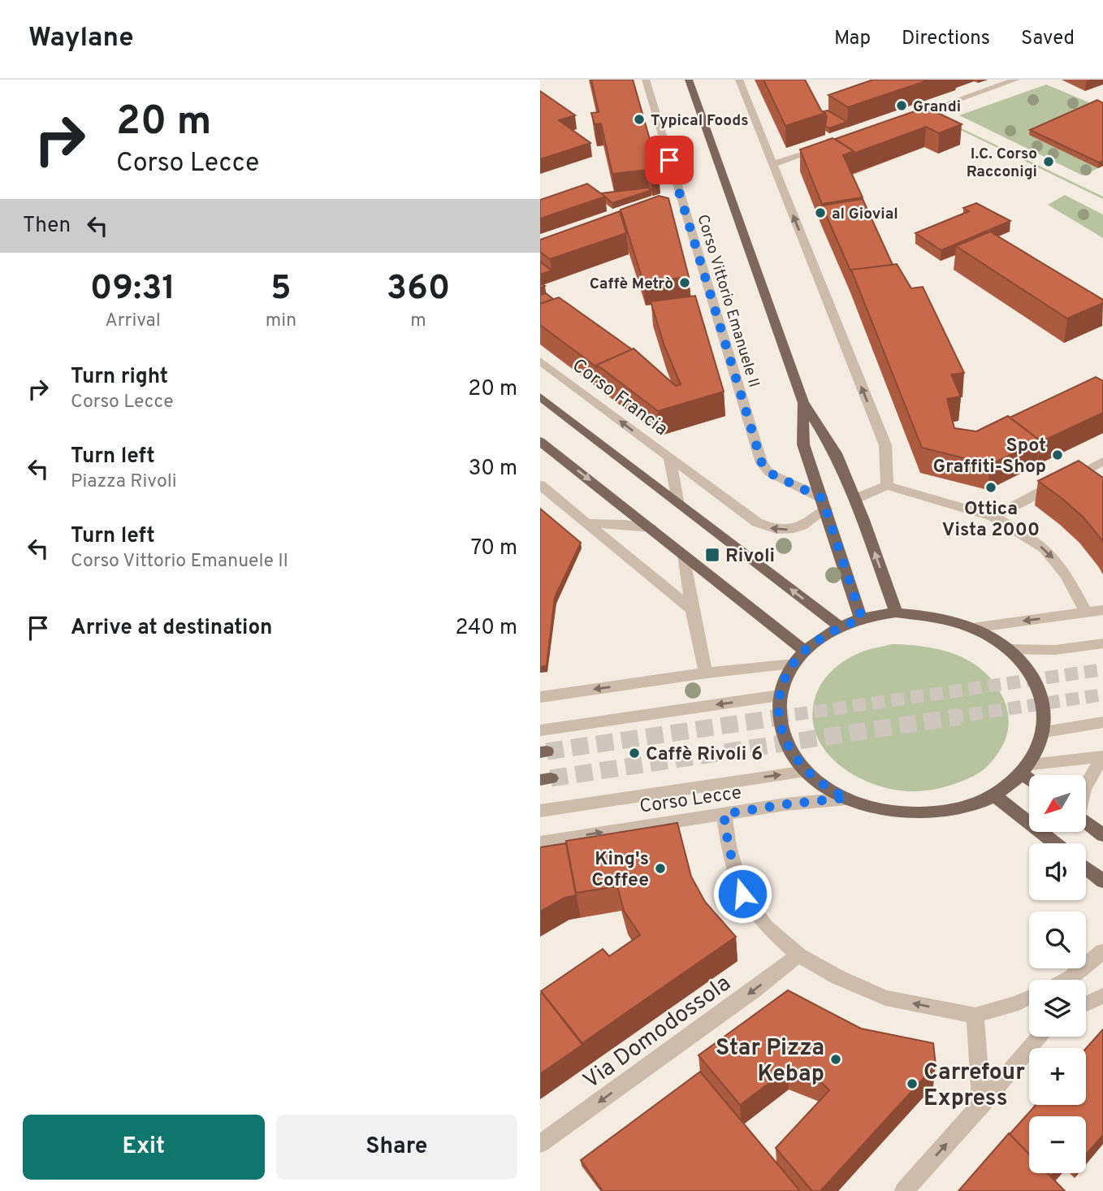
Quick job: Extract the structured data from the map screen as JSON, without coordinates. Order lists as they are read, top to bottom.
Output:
{
  "streets": {
    "main road": ["Corso Vittorio Emanuele II"],
    "street": ["Corso Francia", "Corso Lecce", "Via Domodossola"]
  },
  "one_way": ["Via Domodossola"],
  "places": {
    "other": [
      "Grandi",
      "Typical Foods",
      "I.C. Corso Racconigi",
      "al Giovial",
      "Caffè Metrò",
      "Spot Graffiti-Shop",
      "Ottica Vista 2000",
      "Caffè Rivoli 6",
      "King's Coffee",
      "Star Pizza Kebap",
      "Carrefour Express"
    ],
    "transit": ["Rivoli"]
  },
  "north": "bottom left",
  "page": {
    "header": "Waylane",
    "nav": ["Map", "Directions", "Saved"],
    "turn": ["20 m", "Corso Lecce"],
    "then": "Then",
    "eta": [
      "09:31",
      "Arrival",
      "5",
      "min",
      "360",
      "m"
    ],
    "list": [
      {
        "name": "Turn right",
        "note": "Corso Lecce",
        "value": "20 m"
      },
      {
        "name": "Turn left",
        "note": "Piazza Rivoli",
        "value": "30 m"
      },
      {
        "name": "Turn left",
        "note": "Corso Vittorio Emanuele II",
        "value": "70 m"
      },
      {
        "name": "Arrive at destination",
        "value": "240 m"
      }
    ],
    "map_buttons": ["+", "−"],
    "buttons": ["Exit", "Share"]
  }
}
